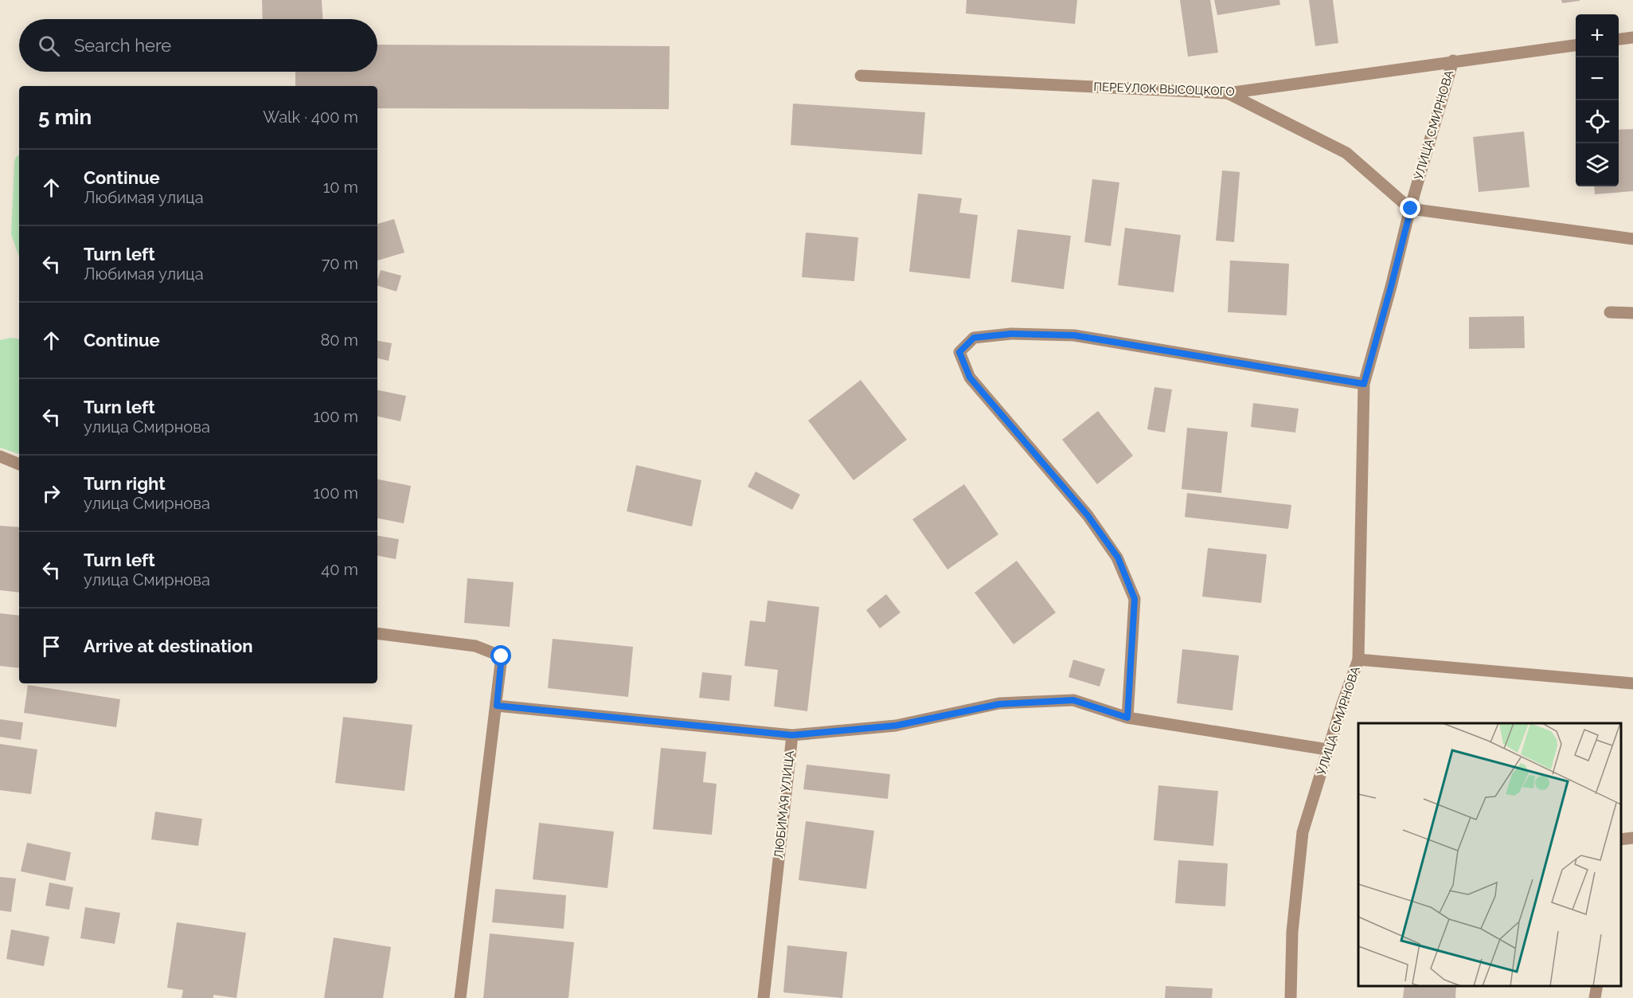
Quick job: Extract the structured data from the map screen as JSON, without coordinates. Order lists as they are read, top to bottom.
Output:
{
  "streets": {
    "street": ["ПЕРЕУЛОК ВЫСОЦКОГО", "УЛИЦА СМИРНОВА", "ЛЮБИМАЯ УЛИЦА"]
  },
  "crossings": [
    ["ПЕРЕУЛОК ВЫСОЦКОГО", "УЛИЦА СМИРНОВА"]
  ],
  "page": {
    "map_buttons": ["+", "−"],
    "search": "Search here",
    "heading": ["5 min", "Walk · 400 m"],
    "list": [
      ["Continue", "Любимая улица", "10 m"],
      ["Turn left", "Любимая улица", "70 m"],
      ["Continue", "80 m"],
      ["Turn left", "улица Смирнова", "100 m"],
      ["Turn right", "улица Смирнова", "100 m"],
      ["Turn left", "улица Смирнова", "40 m"],
      "Arrive at destination"
    ]
  }
}
